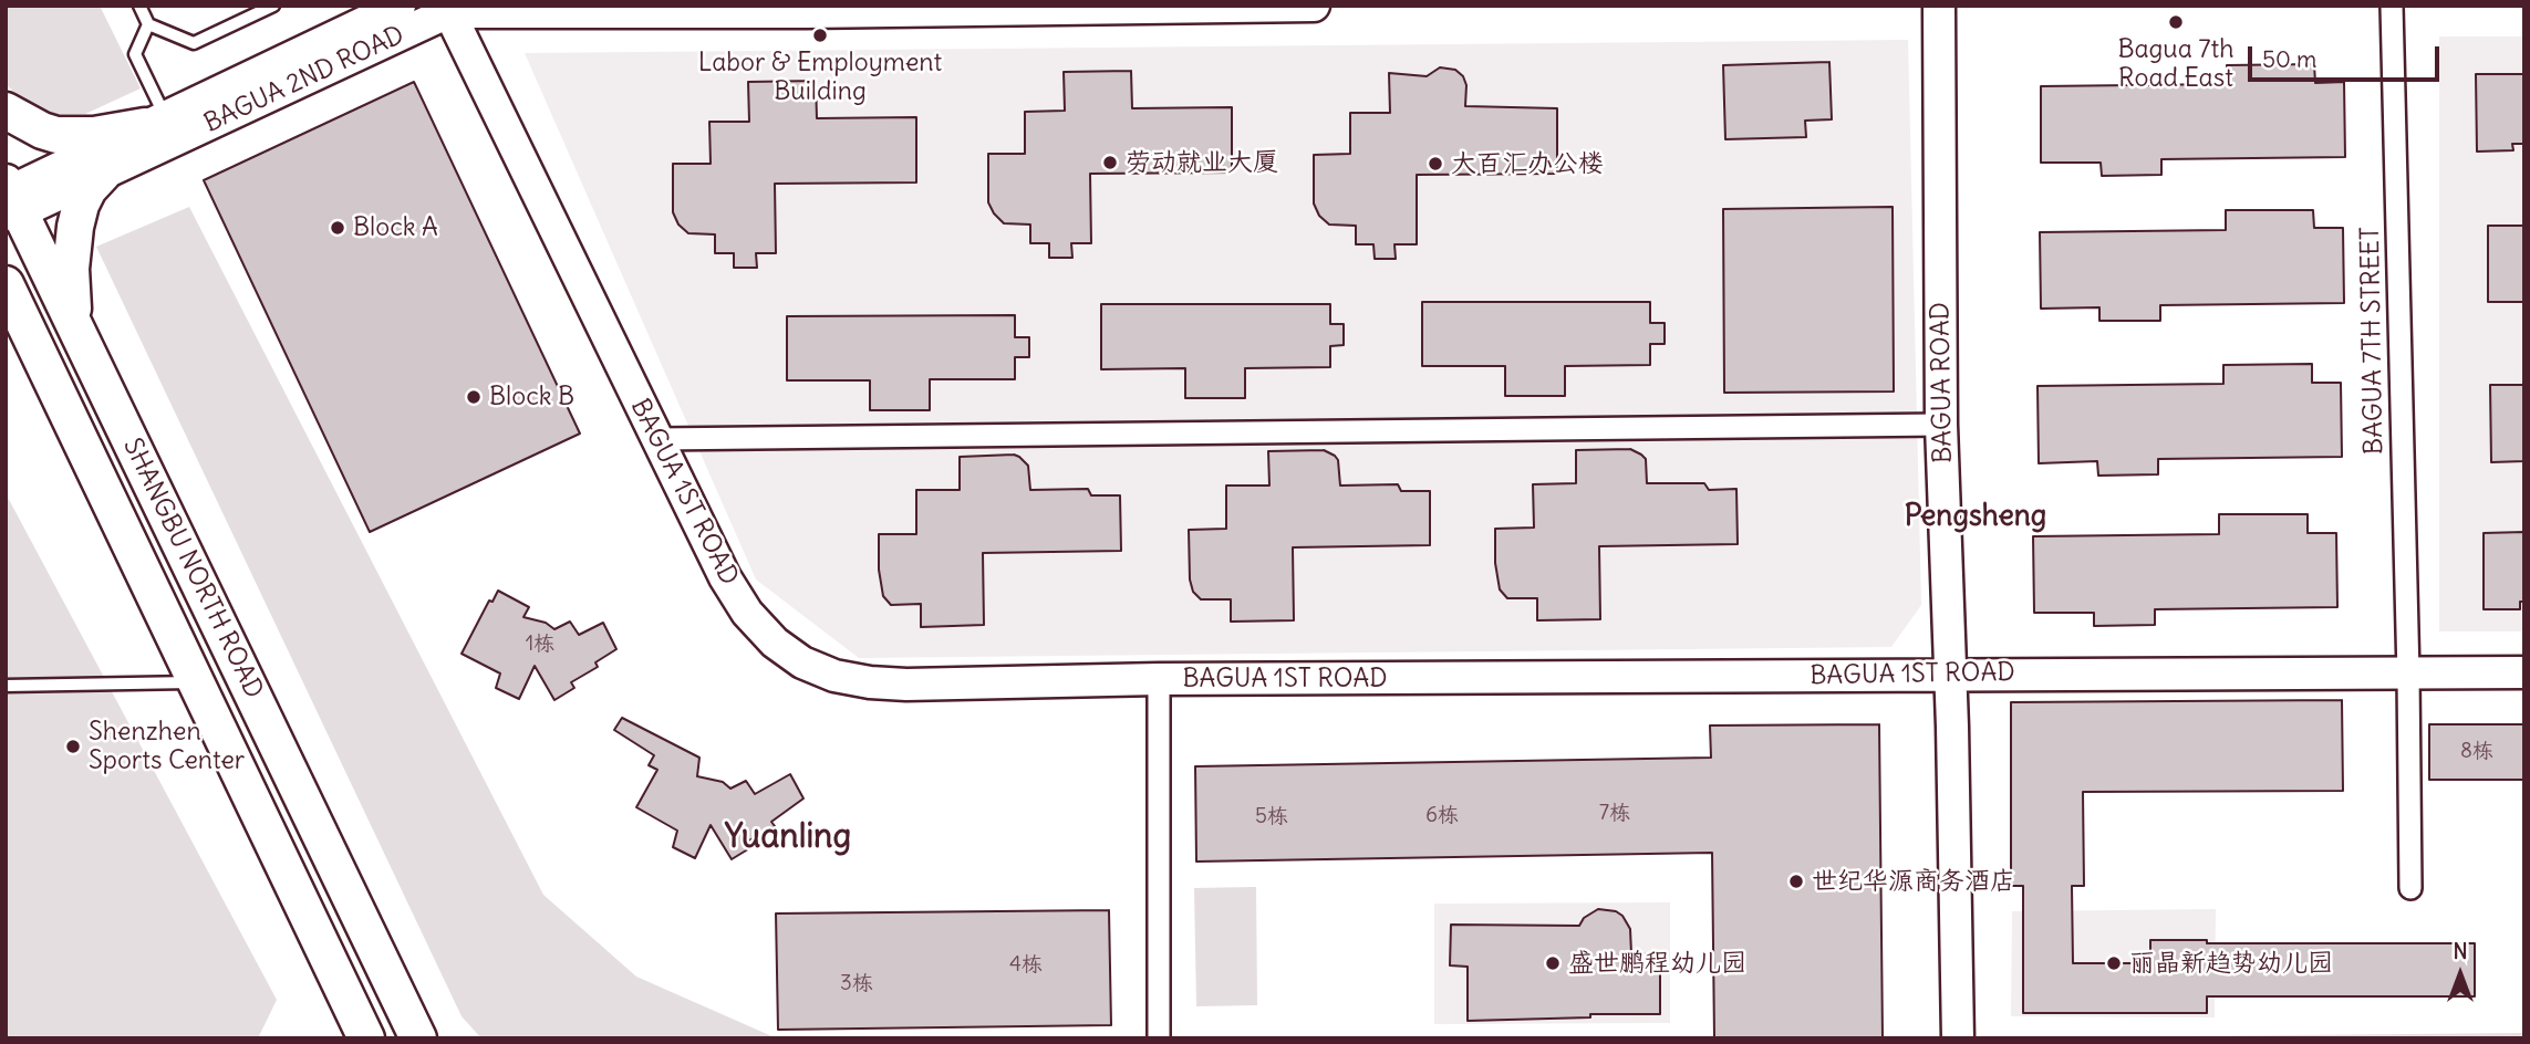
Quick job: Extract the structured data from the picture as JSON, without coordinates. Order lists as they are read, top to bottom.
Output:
{
  "streets": {
    "main road": ["SHANGBU NORTH ROAD"],
    "street": [
      "BAGUA 2ND ROAD",
      "BAGUA 7TH STREET",
      "BAGUA ROAD",
      "BAGUA 1ST ROAD"
    ]
  },
  "crossings": [
    ["BAGUA 2ND ROAD", "BAGUA 1ST ROAD"],
    ["BAGUA 2ND ROAD", "SHANGBU NORTH ROAD"],
    ["BAGUA 7TH STREET", "BAGUA 1ST ROAD"],
    ["BAGUA ROAD", "BAGUA 1ST ROAD"]
  ],
  "districts": ["Pengsheng", "Yuanling"],
  "places": [
    "Bagua 7th Road East",
    "Labor & Employment Building",
    "劳动就业大厦",
    "大百汇办公楼",
    "Block A",
    "Block B",
    "Shenzhen Sports Center",
    "世纪华源商务酒店",
    "盛世鹏程幼儿园",
    "丽晶新趋势幼儿园"
  ],
  "house_numbers": [
    "1栋",
    "8栋",
    "7栋",
    "6栋",
    "5栋",
    "4栋",
    "3栋"
  ],
  "scale_bar": "50 m",
  "north": "top"
}
